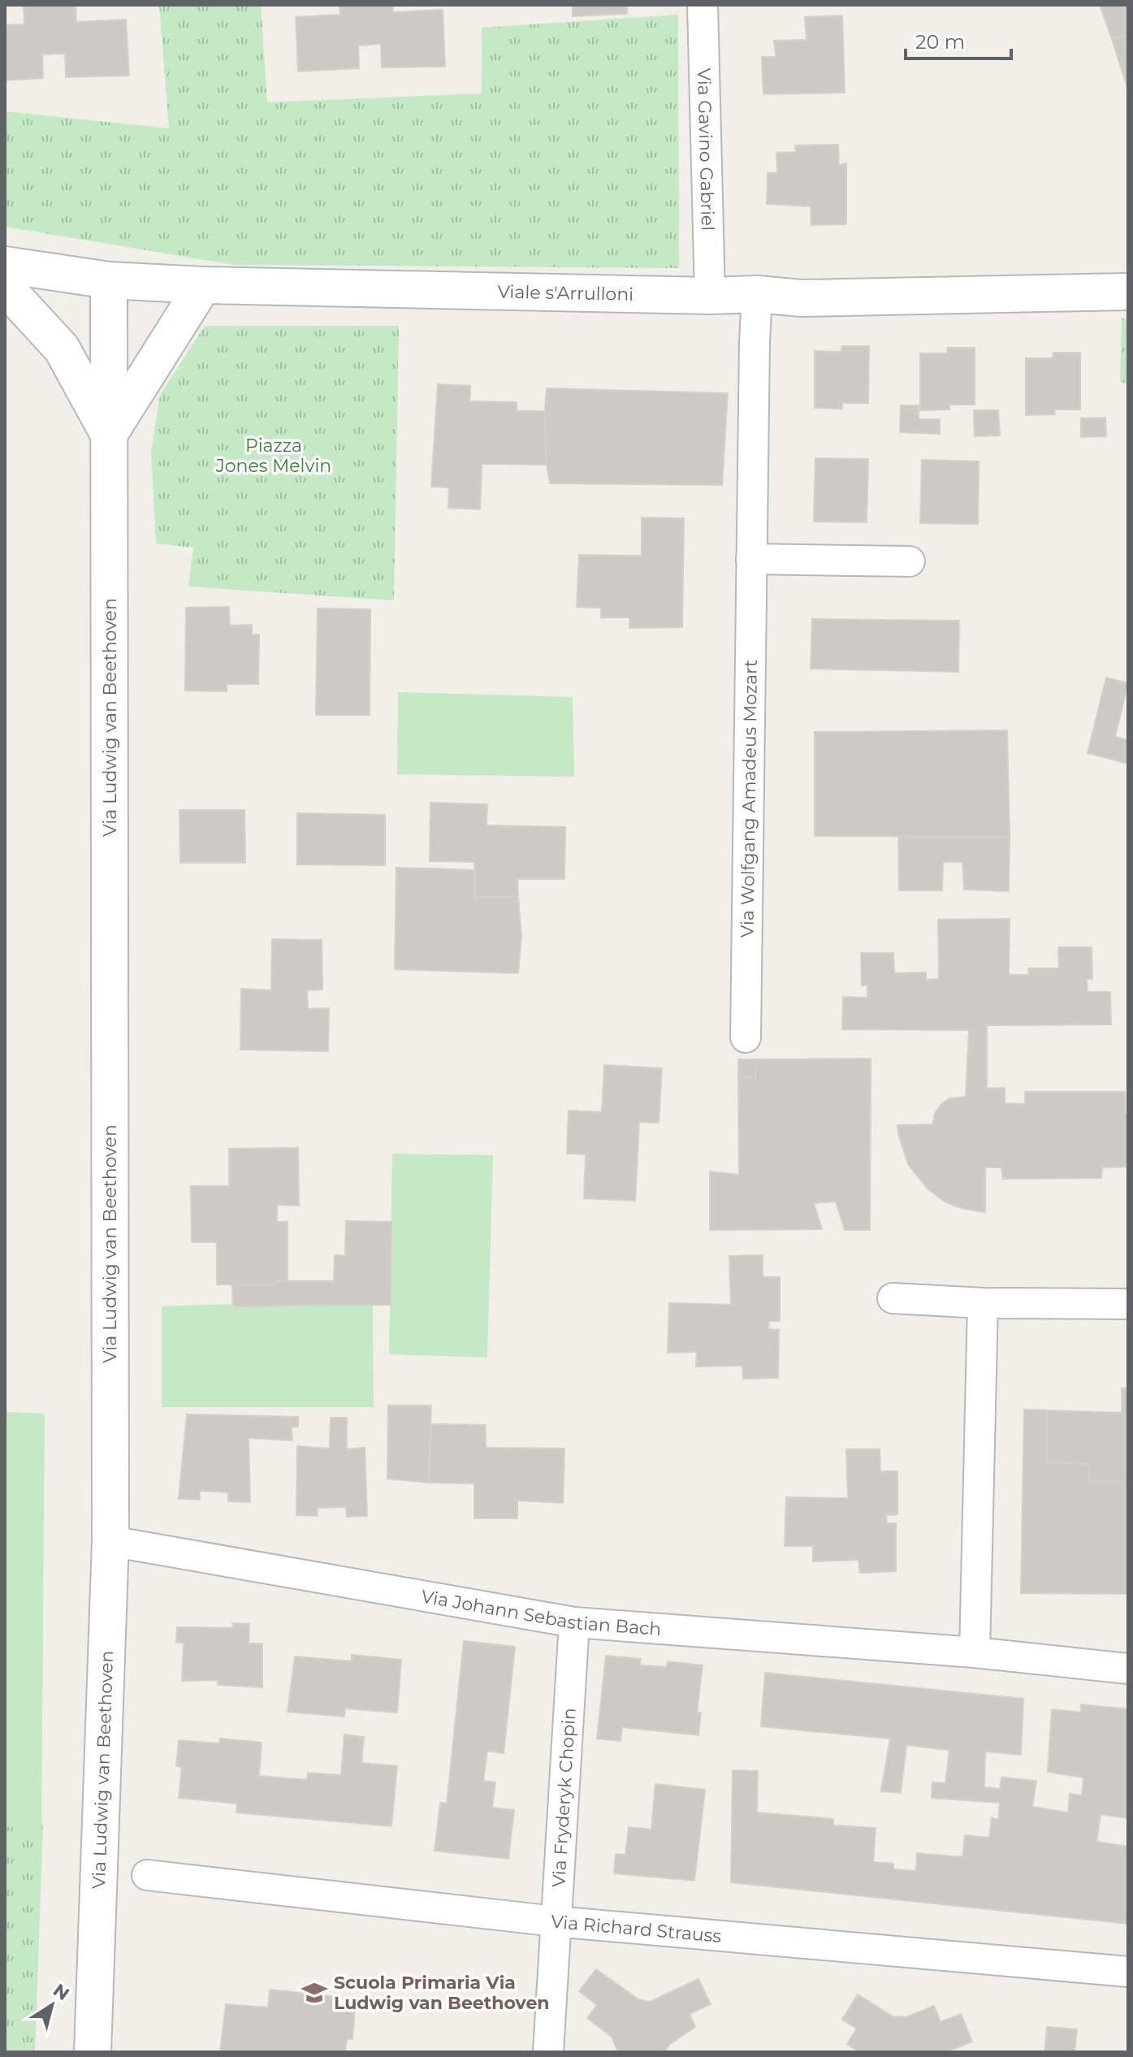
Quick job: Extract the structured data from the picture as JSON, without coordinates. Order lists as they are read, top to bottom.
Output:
{
  "streets": {
    "street": [
      "Via Gavino Gabriel",
      "Viale s'Arrulloni",
      "Via Ludwig van Beethoven",
      "Via Wolfgang Amadeus Mozart",
      "Via Johann Sebastian Bach",
      "Via Fryderyk Chopin",
      "Via Richard Strauss"
    ]
  },
  "crossings": [
    ["Via Gavino Gabriel", "Viale s'Arrulloni"],
    ["Viale s'Arrulloni", "Via Ludwig van Beethoven"],
    ["Viale s'Arrulloni", "Via Wolfgang Amadeus Mozart"],
    ["Via Ludwig van Beethoven", "Via Johann Sebastian Bach"],
    ["Via Johann Sebastian Bach", "Via Fryderyk Chopin"],
    ["Via Fryderyk Chopin", "Via Richard Strauss"]
  ],
  "parks": ["Piazza Jones Melvin"],
  "places": {
    "school or university": ["Scuola Primaria Via Ludwig van Beethoven"]
  },
  "scale_bar": "20 m",
  "north": "top right"
}
